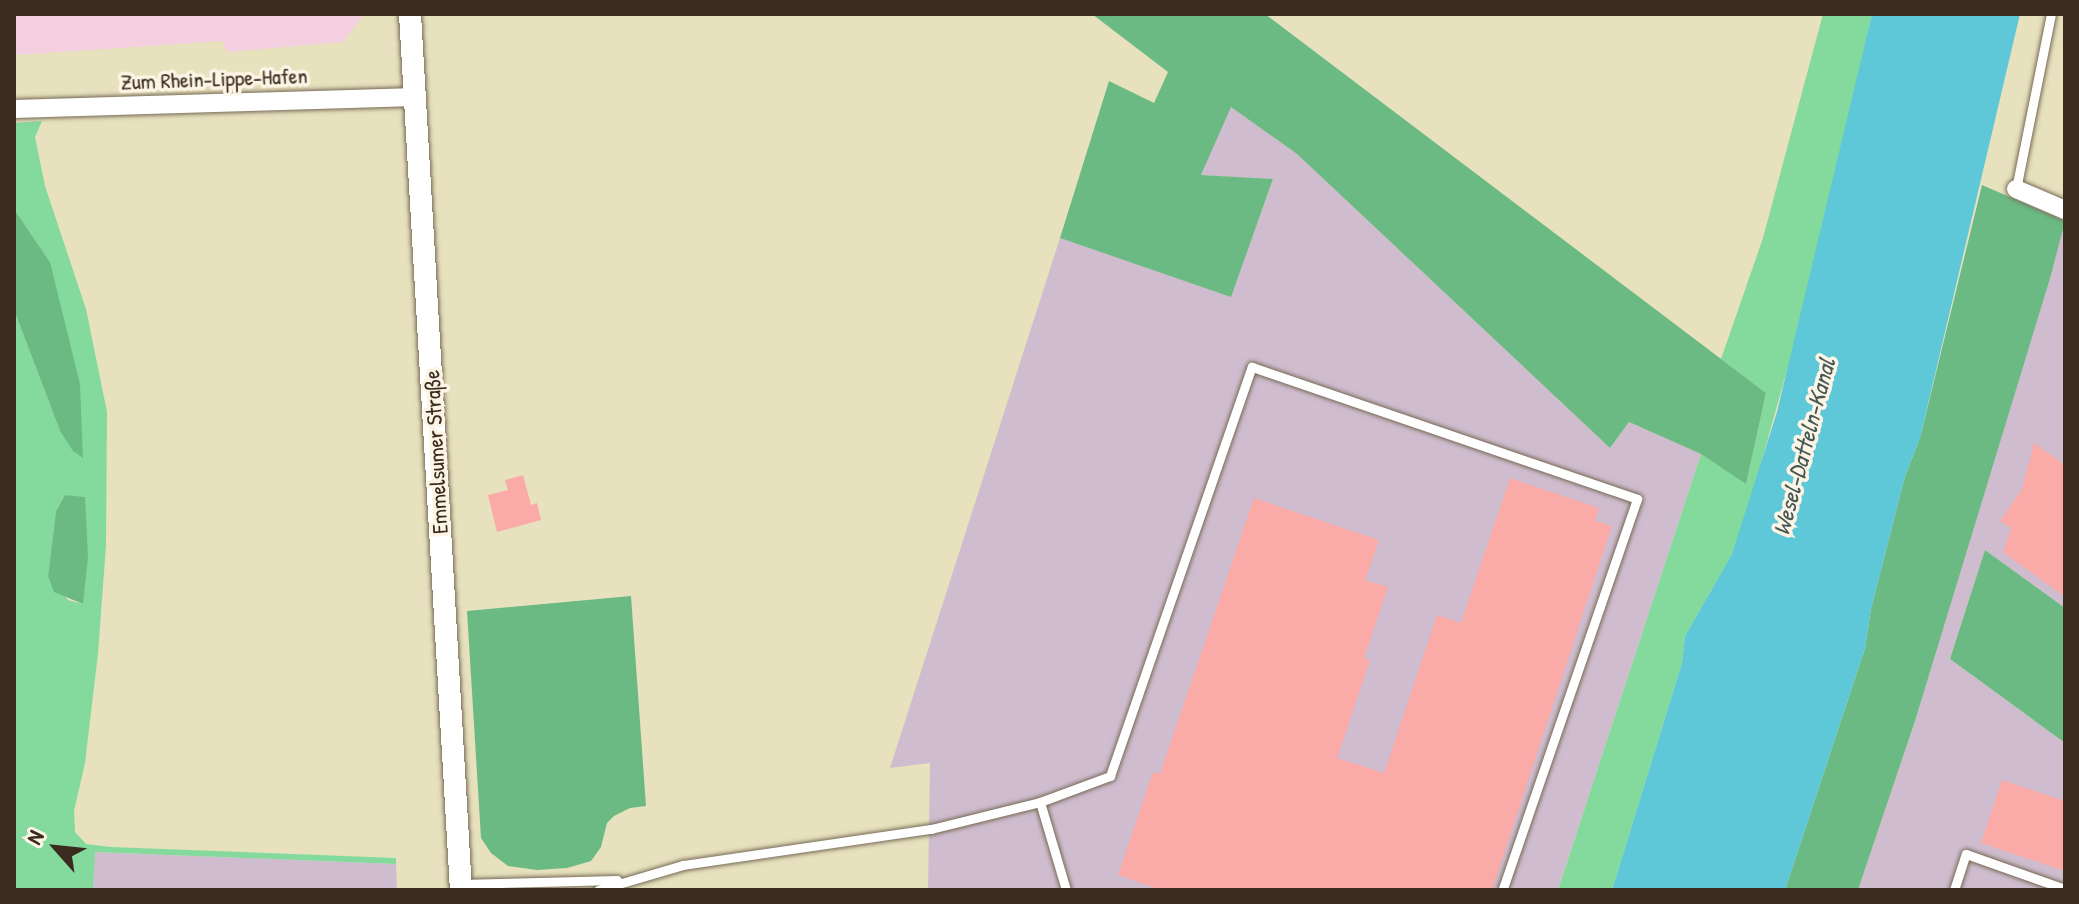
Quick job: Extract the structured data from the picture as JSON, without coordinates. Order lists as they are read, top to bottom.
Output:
{
  "streets": {
    "street": ["Zum Rhein-Lippe-Hafen", "Emmelsumer Straße"]
  },
  "crossings": [
    ["Zum Rhein-Lippe-Hafen", "Emmelsumer Straße"]
  ],
  "water": ["Wesel-Datteln-Kanal"],
  "north": "top left"
}
